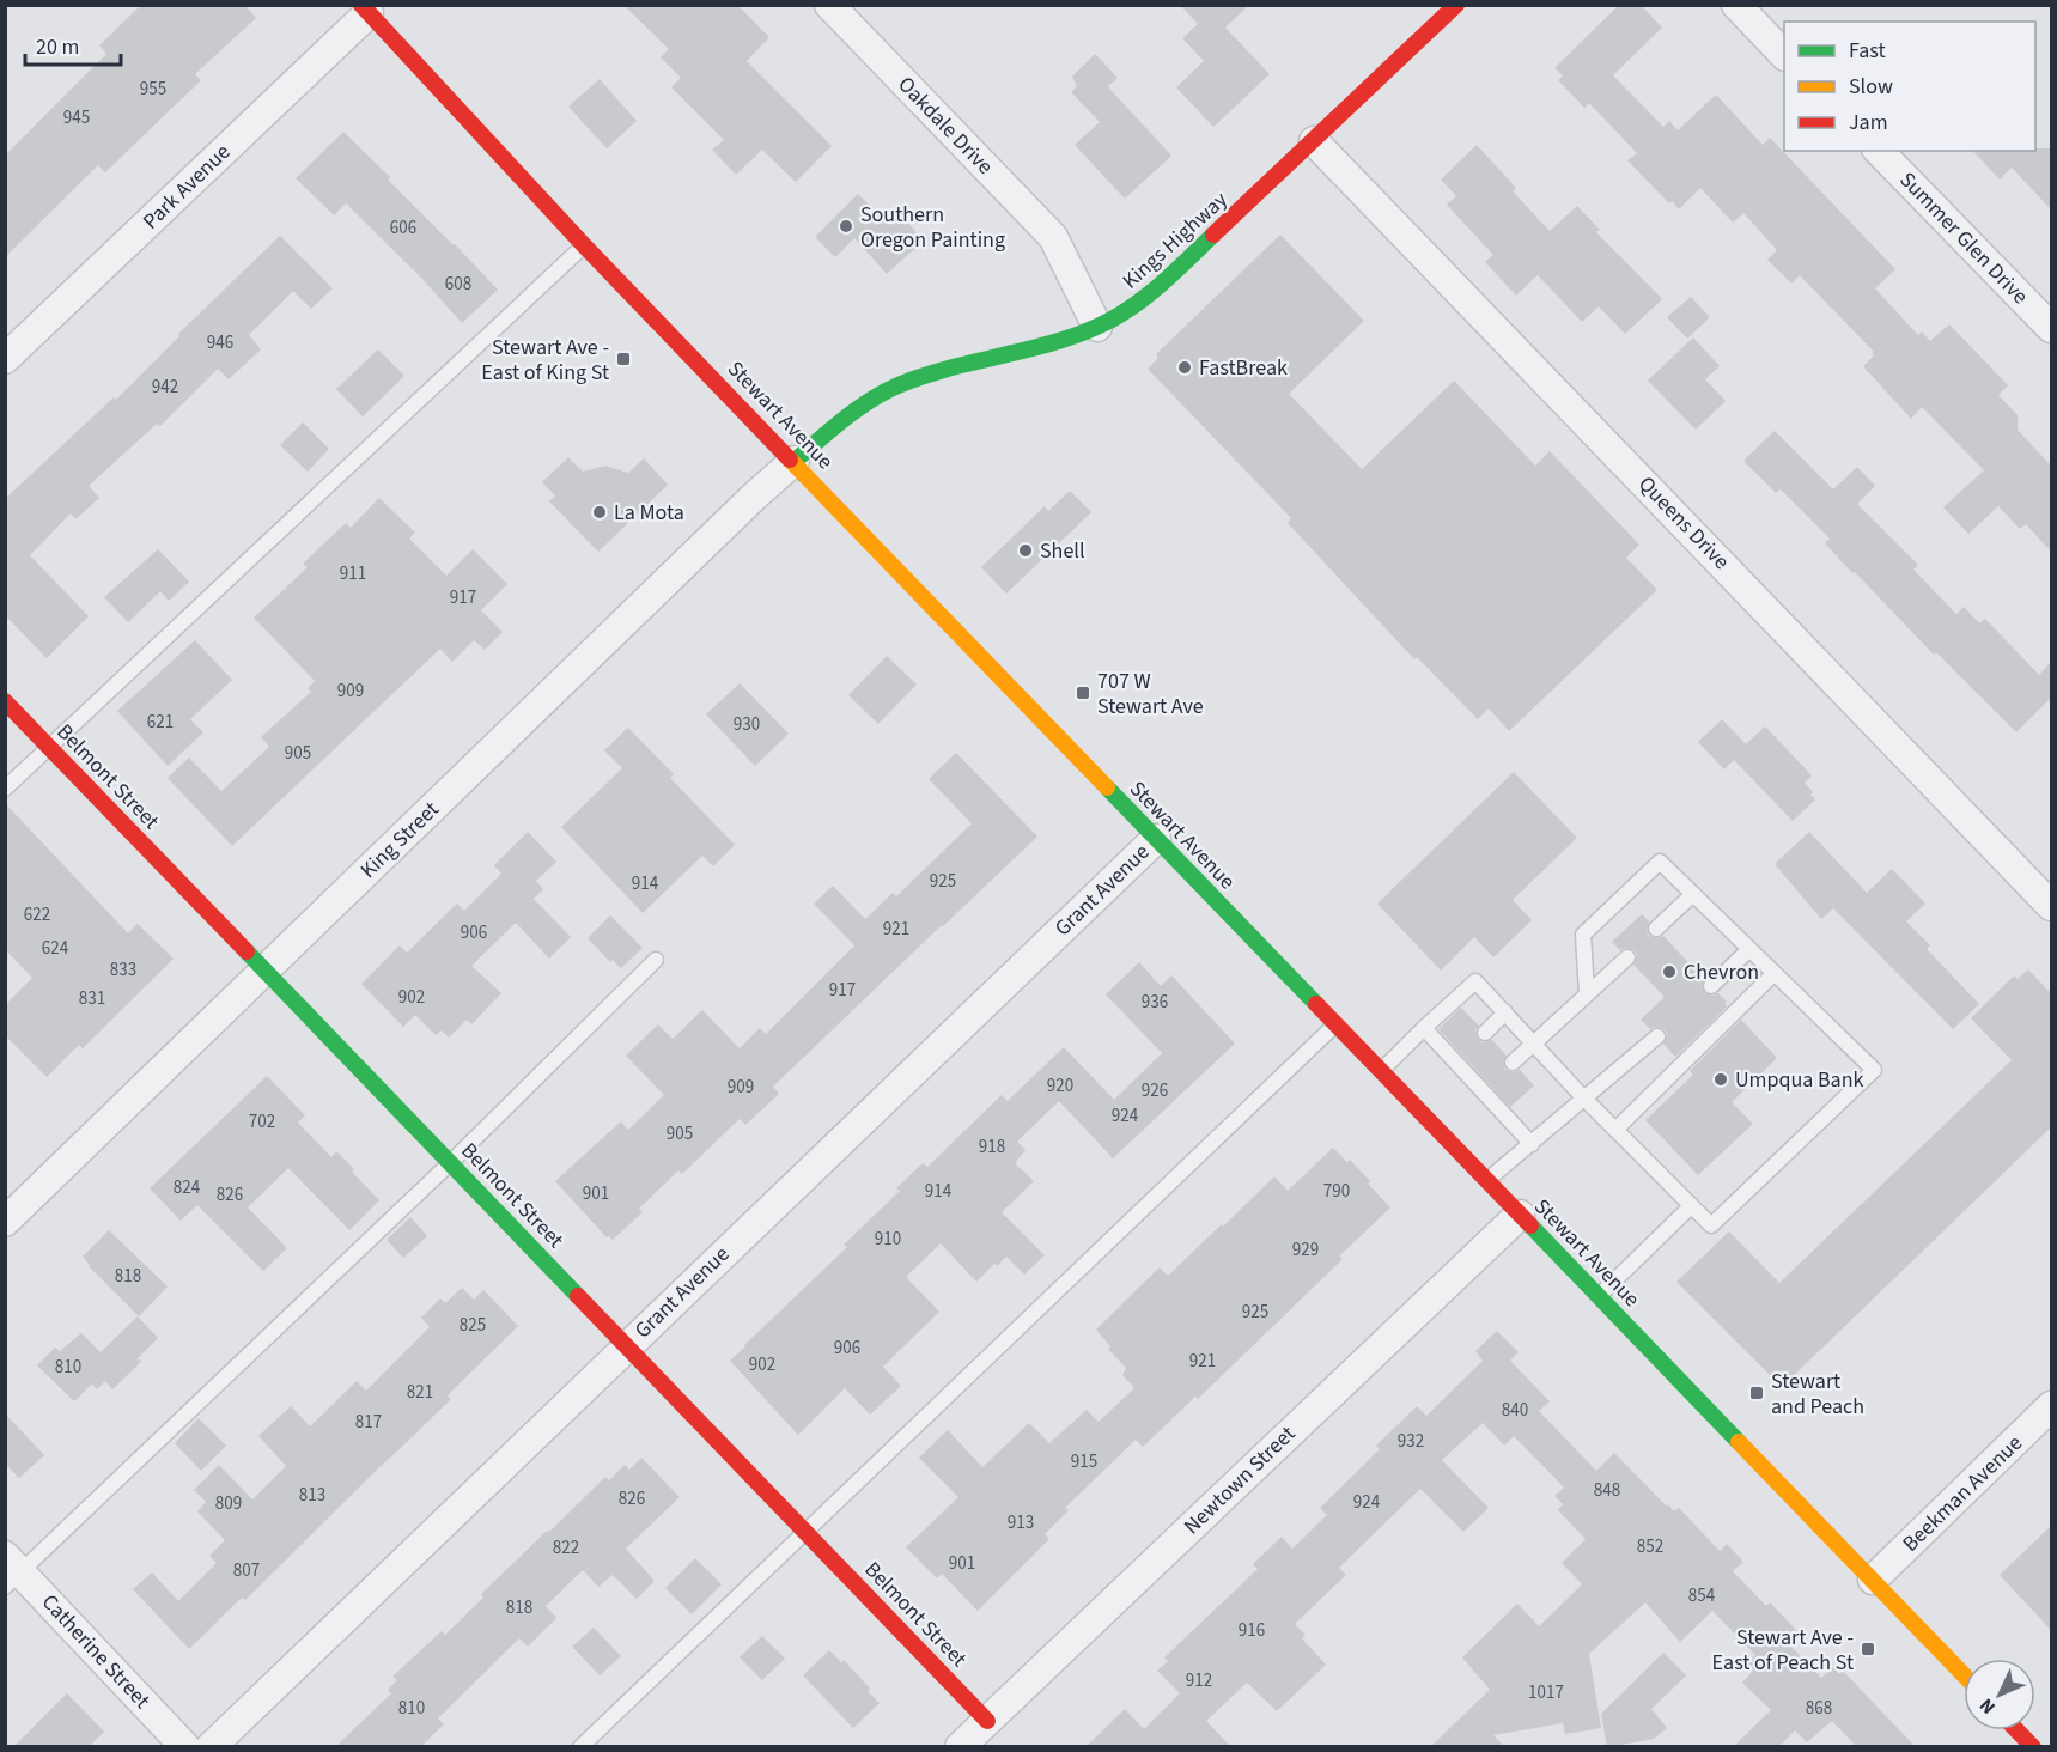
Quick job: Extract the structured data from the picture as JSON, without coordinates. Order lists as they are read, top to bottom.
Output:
{
  "streets": {
    "main road": ["Kings Highway", "Stewart Avenue", "Belmont Street"],
    "street": [
      "Oakdale Drive",
      "Park Avenue",
      "Summer Glen Drive",
      "Queens Drive",
      "King Street",
      "Grant Avenue",
      "Newtown Street",
      "Beekman Avenue",
      "Catherine Street"
    ]
  },
  "crossings": [
    ["Oakdale Drive", "Kings Highway"],
    ["Park Avenue", "Stewart Avenue"],
    ["Kings Highway", "Stewart Avenue"],
    ["Kings Highway", "Queens Drive"],
    ["Kings Highway", "King Street"],
    ["Stewart Avenue", "King Street"],
    ["Stewart Avenue", "Grant Avenue"],
    ["Stewart Avenue", "Newtown Street"],
    ["Stewart Avenue", "Beekman Avenue"],
    ["Belmont Street", "King Street"],
    ["Belmont Street", "Grant Avenue"],
    ["Belmont Street", "Newtown Street"]
  ],
  "places": {
    "other": [
      "Southern Oregon Painting",
      "FastBreak",
      "La Mota",
      "Shell",
      "Chevron",
      "Umpqua Bank"
    ],
    "transit": [
      "Stewart Ave - East of King St",
      "707 W Stewart Ave",
      "Stewart and Peach",
      "Stewart Ave - East of Peach St"
    ]
  },
  "house_numbers": [
    "955",
    "945",
    "606",
    "608",
    "946",
    "942",
    "911",
    "917",
    "909",
    "621",
    "930",
    "905",
    "925",
    "914",
    "622",
    "921",
    "906",
    "624",
    "833",
    "917",
    "902",
    "831",
    "936",
    "920",
    "909",
    "926",
    "924",
    "702",
    "905",
    "918",
    "824",
    "914",
    "790",
    "901",
    "826",
    "910",
    "929",
    "818",
    "925",
    "825",
    "906",
    "921",
    "902",
    "810",
    "821",
    "840",
    "817",
    "932",
    "915",
    "848",
    "813",
    "826",
    "924",
    "809",
    "913",
    "852",
    "822",
    "901",
    "807",
    "854",
    "818",
    "916",
    "912",
    "1017",
    "810",
    "868"
  ],
  "legend": ["Fast", "Slow", "Jam"],
  "scale_bar": "20 m",
  "north": "bottom left"
}
